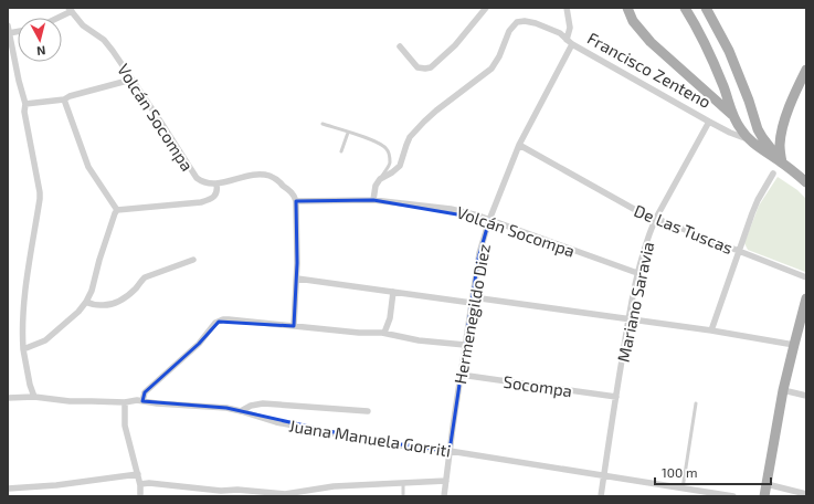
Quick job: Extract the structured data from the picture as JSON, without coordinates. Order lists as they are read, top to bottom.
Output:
{
  "streets": {
    "street": [
      "Francisco Zenteno",
      "Volcán Socompa",
      "De Las Tuscas",
      "Mariano Saravia",
      "Hermenegildo Diez",
      "Socompa",
      "Juana Manuela Gorriti"
    ]
  },
  "crossings": [
    ["Francisco Zenteno", "Mariano Saravia"],
    ["Francisco Zenteno", "Hermenegildo Diez"],
    ["Volcán Socompa", "Mariano Saravia"],
    ["Volcán Socompa", "Hermenegildo Diez"],
    ["De Las Tuscas", "Mariano Saravia"],
    ["De Las Tuscas", "Hermenegildo Diez"],
    ["Mariano Saravia", "Socompa"],
    ["Mariano Saravia", "Juana Manuela Gorriti"],
    ["Hermenegildo Diez", "Socompa"],
    ["Hermenegildo Diez", "Juana Manuela Gorriti"]
  ],
  "scale_bar": "100 m",
  "north": "bottom"
}
